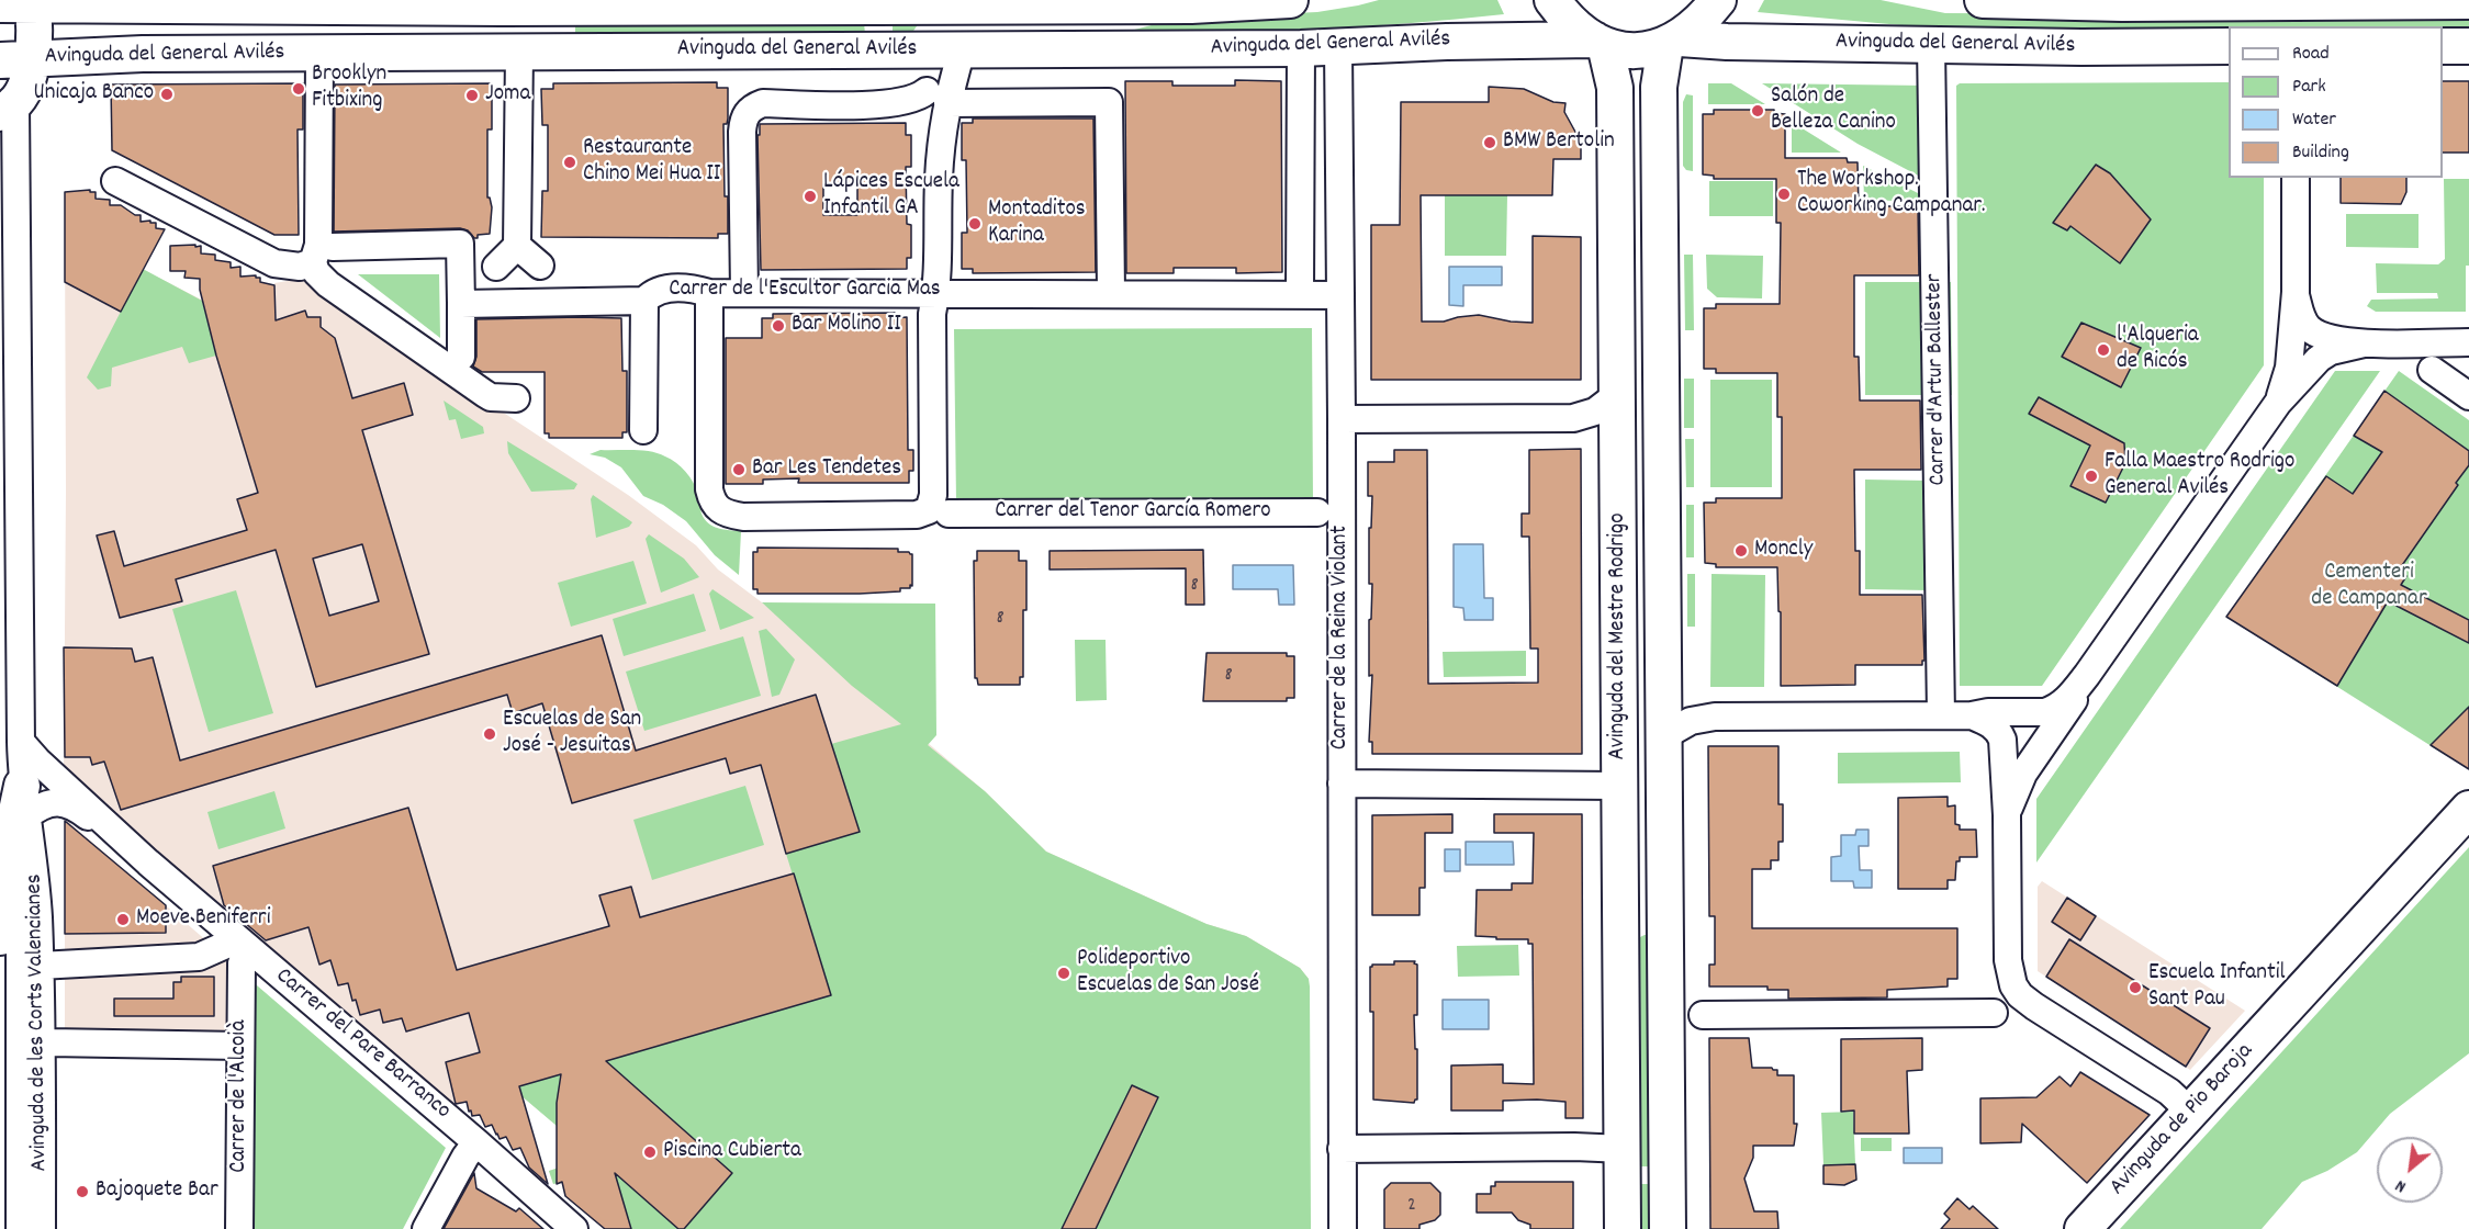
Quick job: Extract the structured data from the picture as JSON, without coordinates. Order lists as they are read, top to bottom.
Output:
{
  "streets": {
    "main road": ["Avinguda del General Avilés", "Avinguda del Mestre Rodrigo", "Avinguda de Pio Baroja"],
    "street": [
      "Carrer de l'Escultor Garcia Mas",
      "Carrer d'Artur Ballester",
      "Carrer del Tenor García Romero",
      "Carrer de la Reina Violant",
      "Avinguda de les Corts Valencianes",
      "Carrer del Pare Barranco",
      "Carrer de l'Alcoià"
    ]
  },
  "crossings": [
    ["Avinguda del General Avilés", "Carrer de l'Escultor Garcia Mas"],
    ["Avinguda del General Avilés", "Carrer d'Artur Ballester"],
    ["Avinguda del General Avilés", "Avinguda del Mestre Rodrigo"],
    ["Avinguda del General Avilés", "Carrer de la Reina Violant"],
    ["Carrer de l'Escultor Garcia Mas", "Carrer del Tenor García Romero"],
    ["Carrer de l'Escultor Garcia Mas", "Carrer de la Reina Violant"],
    ["Avinguda de les Corts Valencianes", "Carrer del Pare Barranco"],
    ["Carrer del Pare Barranco", "Carrer de l'Alcoià"]
  ],
  "parks": ["Cementeri de Campanar"],
  "places": [
    "Brooklyn Fitbixing",
    "Unicaja Banco",
    "Joma",
    "Salón de Belleza Canino",
    "BMW Bertolin",
    "Restaurante Chino Mei Hua II",
    "The Workshop. Coworking Campanar.",
    "Lápices Escuela Infantil GA",
    "Montaditos Karina",
    "Bar Molino II",
    "l'Alqueria de Ricós",
    "Bar Les Tendetes",
    "Falla Maestro Rodrigo General Avilés",
    "Moncly",
    "Escuelas de San José - Jesuitas",
    "Moeve Beniferri",
    "Polideportivo Escuelas de San José",
    "Escuela Infantil Sant Pau",
    "Piscina Cubierta",
    "Bajoquete Bar"
  ],
  "house_numbers": [
    "8",
    "8",
    "8",
    "2"
  ],
  "legend": [
    "Road",
    "Park",
    "Water",
    "Building"
  ],
  "north": "bottom left"
}
